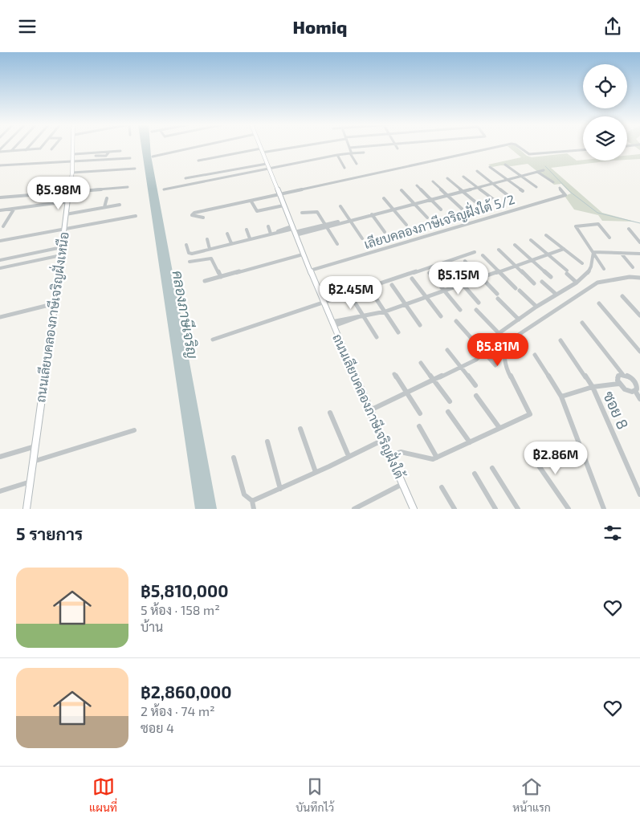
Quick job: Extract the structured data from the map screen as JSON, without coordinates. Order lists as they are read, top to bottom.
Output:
{
  "streets": {
    "main road": ["ถนนเลียบคลองภาษีเจริญฝั่งเหนือ", "ถนนเลียบคลองภาษีเจริญฝั่งใต้"],
    "street": ["เลียบคลองภาษีเจริญฝั่งใต้ 5/2", "ซอย 8"]
  },
  "crossings": [
    ["เลียบคลองภาษีเจริญฝั่งใต้ 5/2", "ถนนเลียบคลองภาษีเจริญฝั่งใต้"]
  ],
  "water": ["คลองภาษีเจริญ"],
  "page": {
    "header": "Homiq",
    "price": [
      "฿5.98M",
      "฿5.15M",
      "฿2.45M",
      "฿5.81M",
      "฿2.86M"
    ],
    "heading": "5 รายการ",
    "list": [
      {
        "name": "฿5,810,000",
        "note": "5 ห้อง · 158 m² · บ้าน"
      },
      {
        "name": "฿2,860,000",
        "note": "2 ห้อง · 74 m² · ซอย 4"
      }
    ],
    "tabs": ["แผนที่", "บันทึกไว้", "หน้าแรก"]
  }
}
